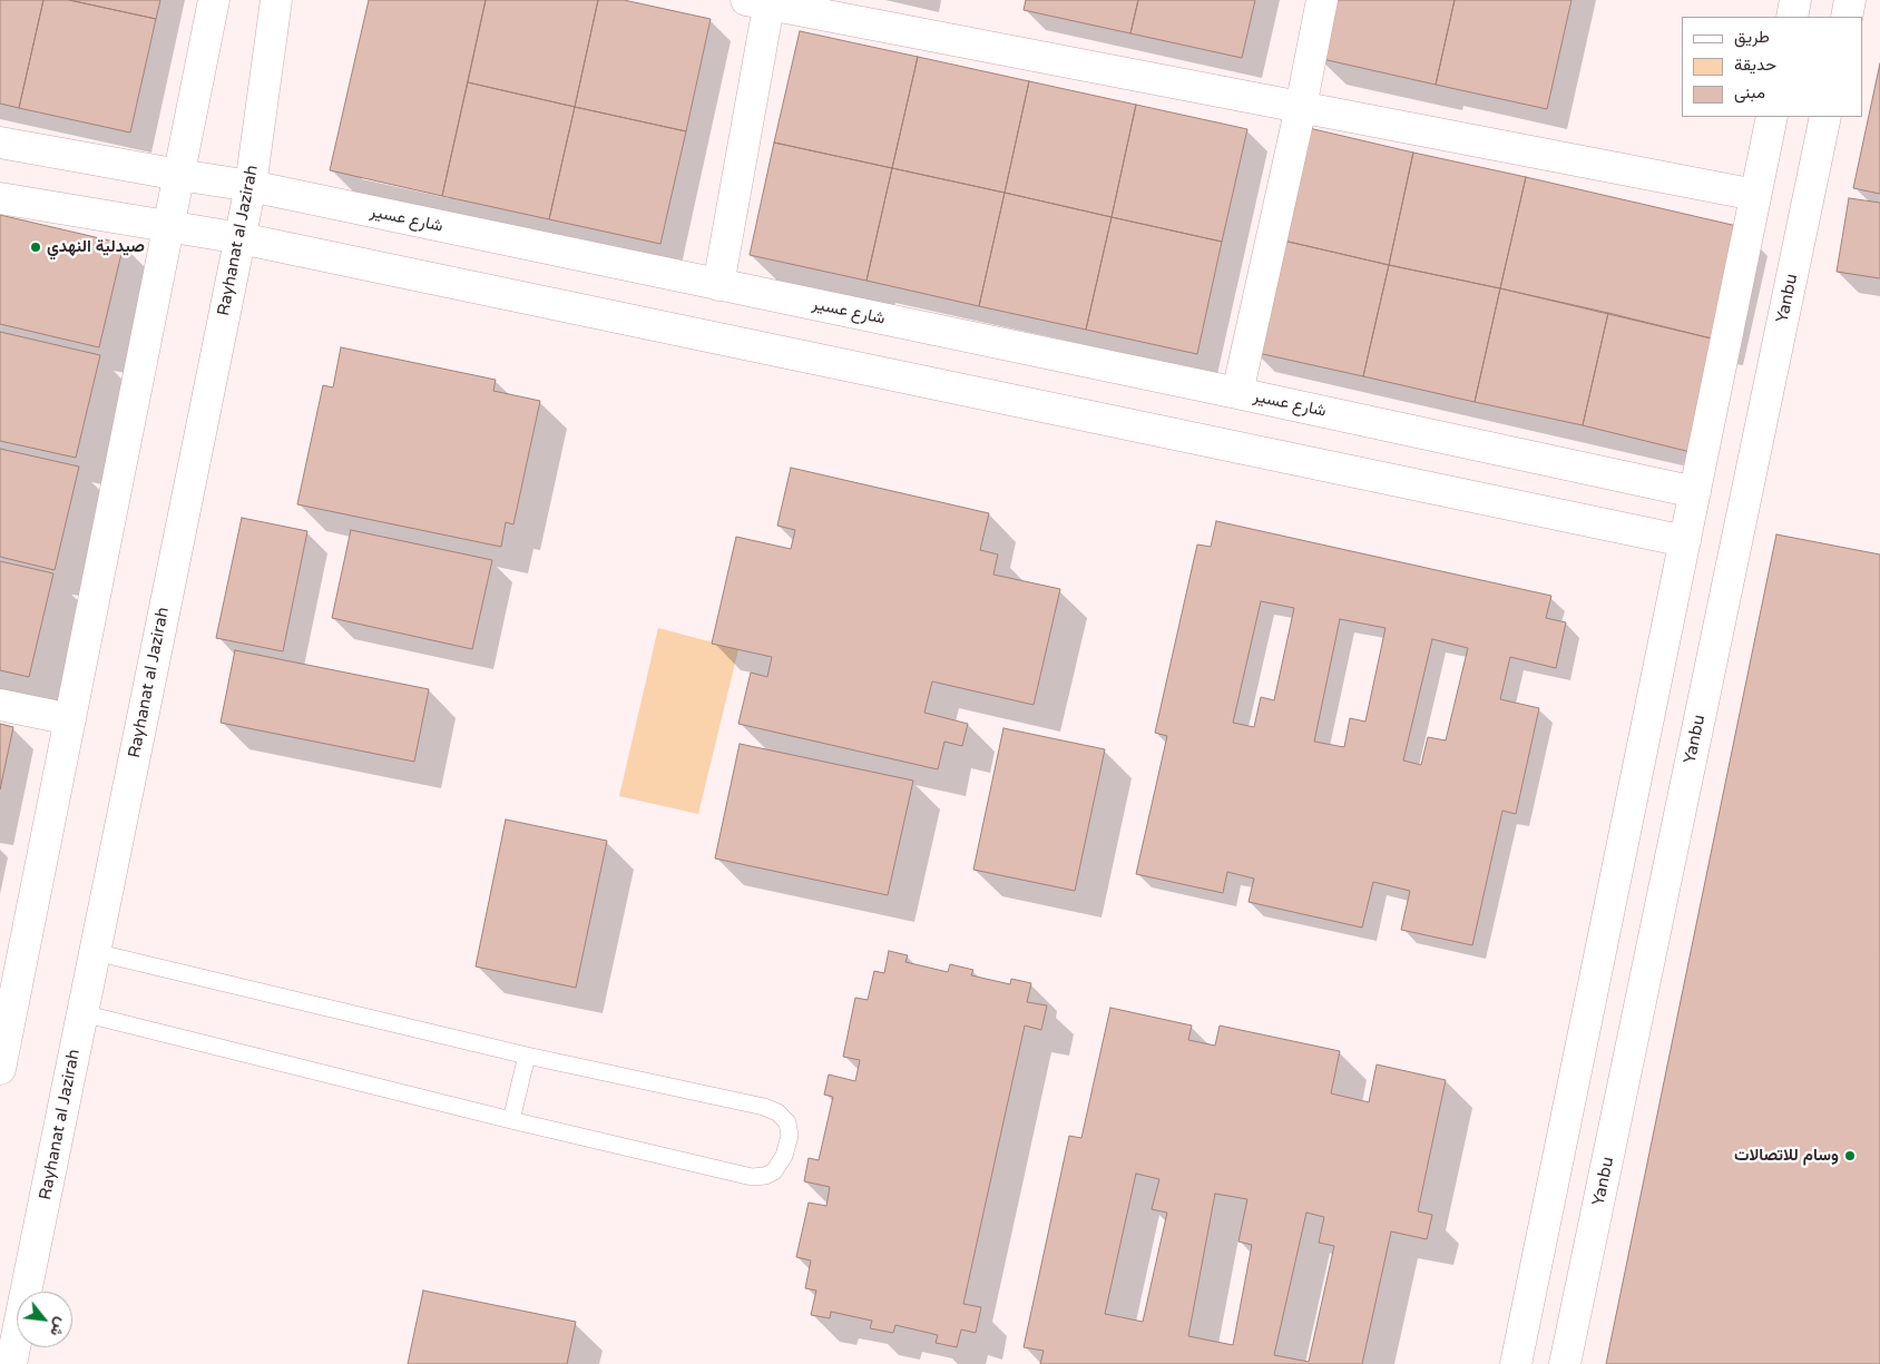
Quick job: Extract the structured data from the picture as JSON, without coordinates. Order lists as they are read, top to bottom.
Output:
{
  "streets": {
    "street": ["شارع عسير", "Rayhanat al Jazirah", "Yanbu"]
  },
  "crossings": [
    ["شارع عسير", "Rayhanat al Jazirah"]
  ],
  "places": ["صيدلية النهدي", "وسام للاتصالات"],
  "legend": ["طريق", "حديقة", "مبنى"],
  "north": "bottom right"
}
